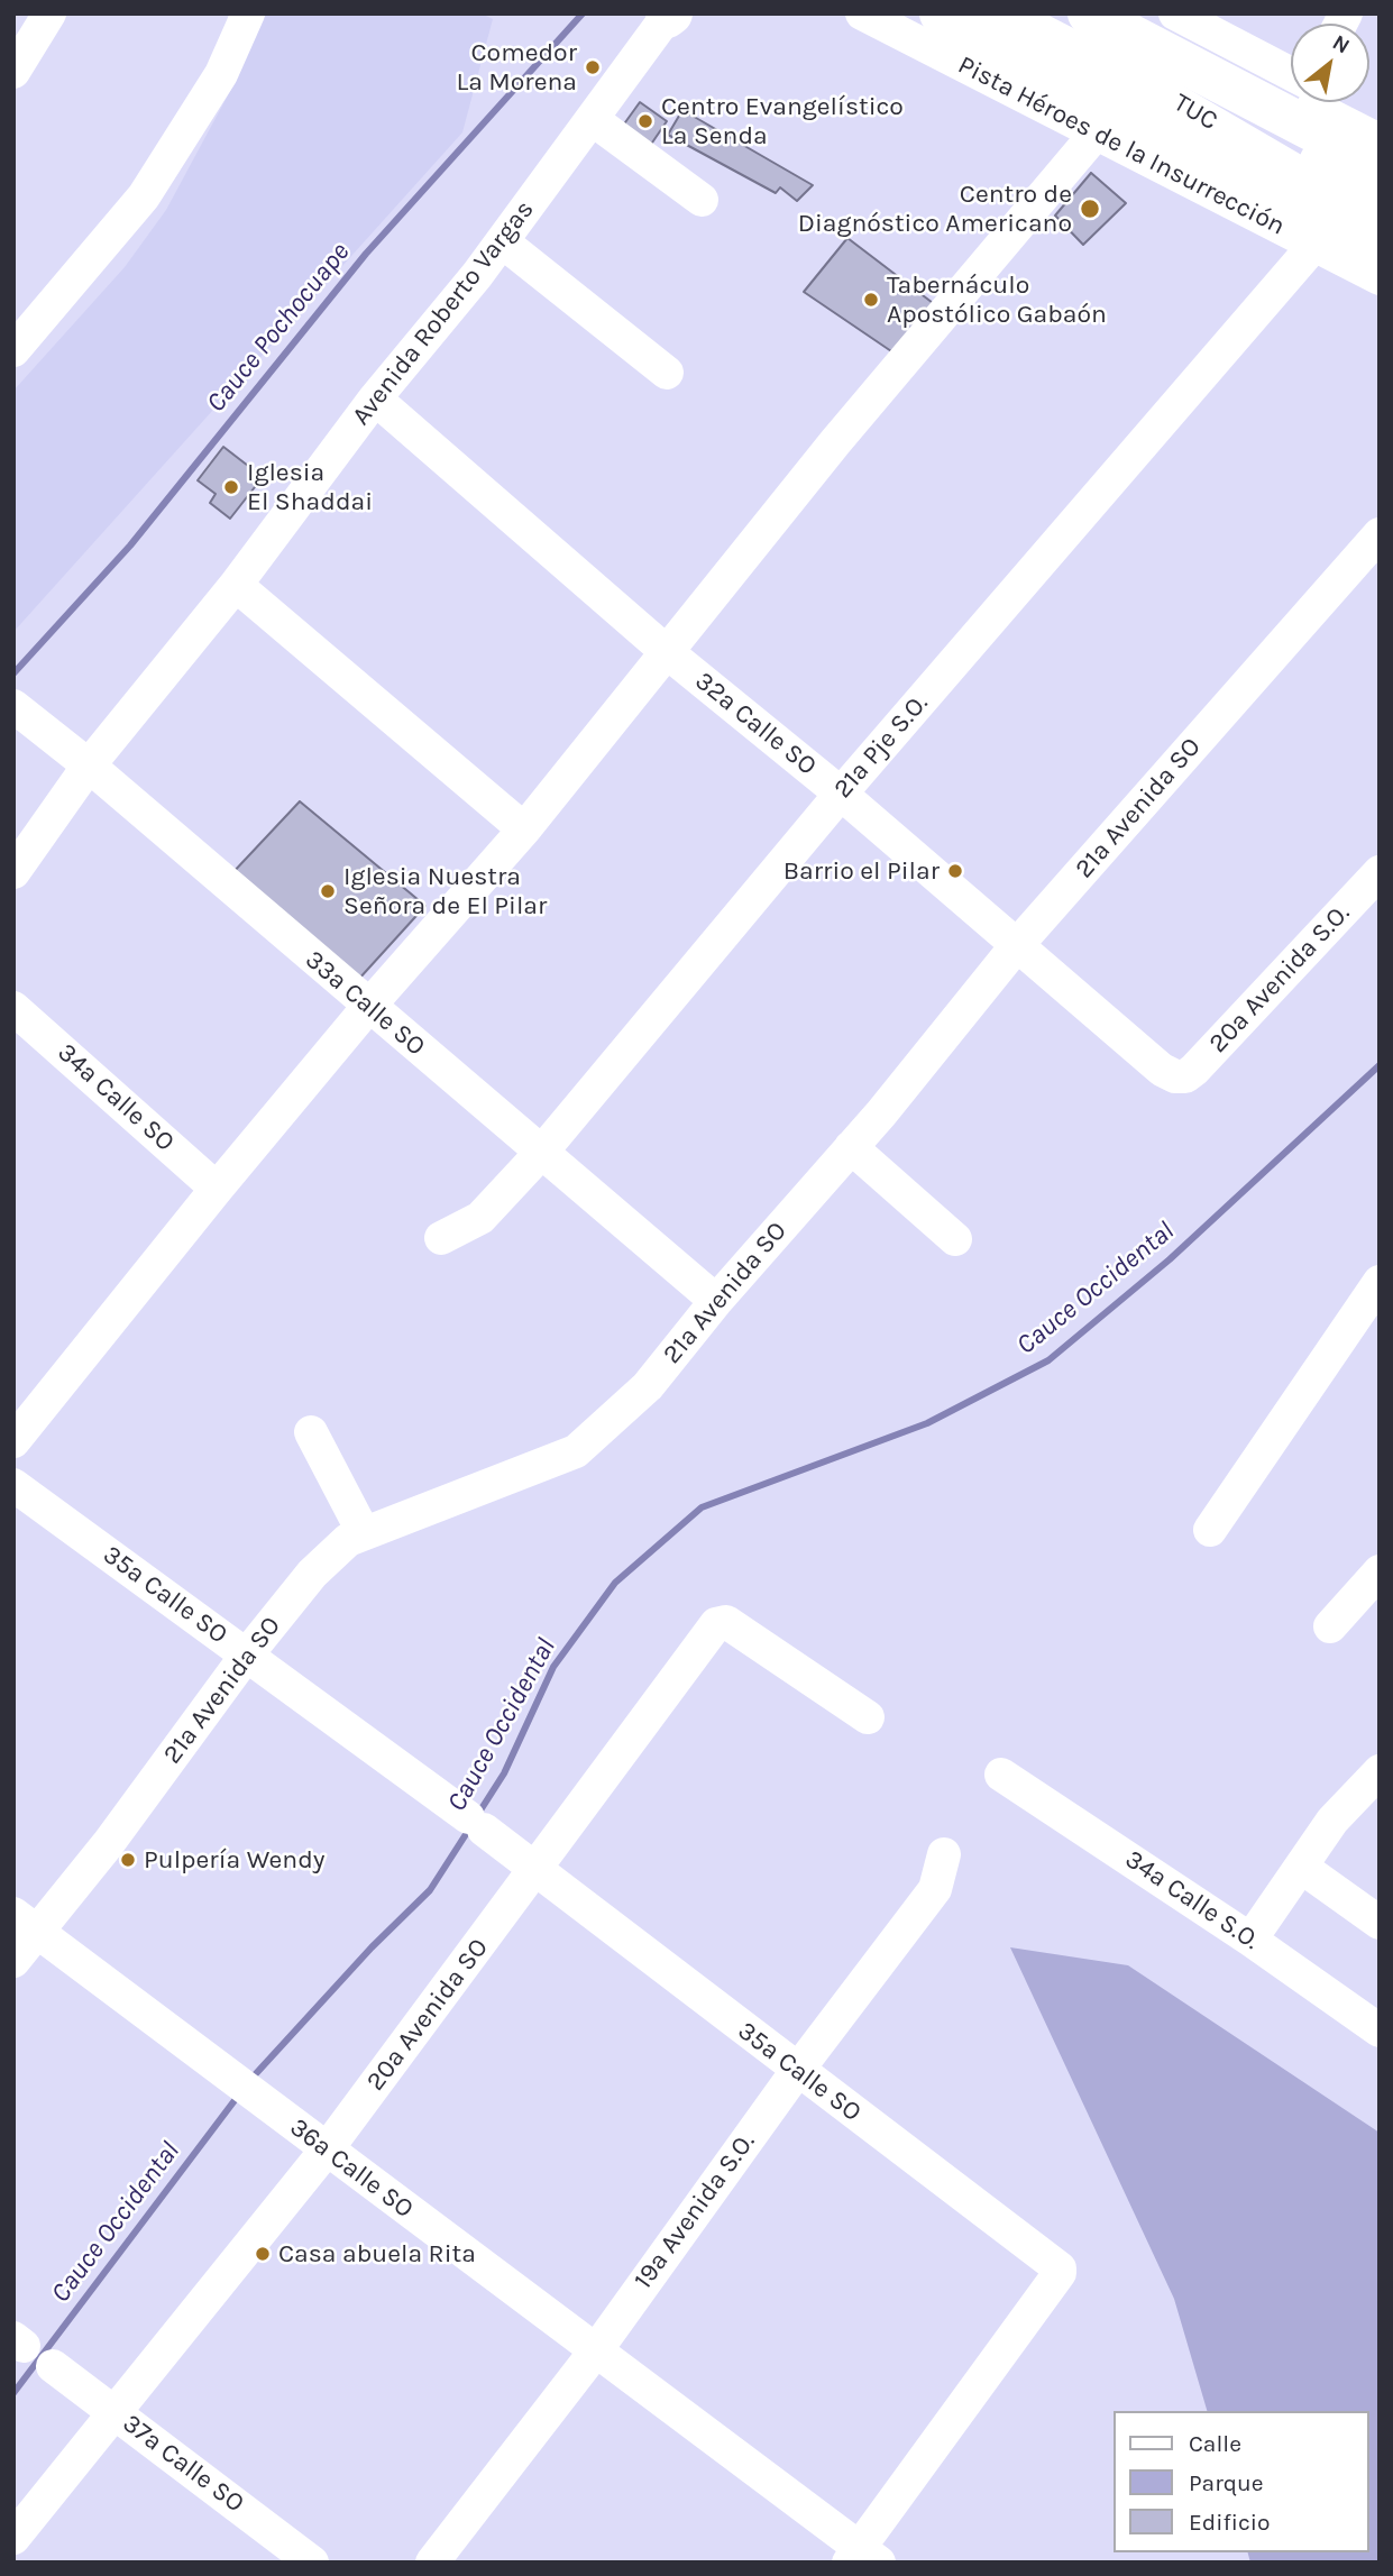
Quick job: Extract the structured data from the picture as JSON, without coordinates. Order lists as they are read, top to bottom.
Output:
{
  "streets": {
    "main road": ["Pista Héroes de la Insurrección"],
    "street": [
      "TUC",
      "Avenida Roberto Vargas",
      "32a Calle SO",
      "21a Pje S.O.",
      "21a Avenida SO",
      "20a Avenida S.O.",
      "33a Calle SO",
      "34a Calle SO",
      "35a Calle SO",
      "34a Calle S.O.",
      "20a Avenida SO",
      "36a Calle SO",
      "19a Avenida S.O.",
      "37a Calle SO"
    ]
  },
  "crossings": [
    ["Pista Héroes de la Insurrección", "21a Pje S.O."],
    ["Avenida Roberto Vargas", "32a Calle SO"],
    ["Avenida Roberto Vargas", "33a Calle SO"],
    ["32a Calle SO", "21a Pje S.O."],
    ["32a Calle SO", "21a Avenida SO"],
    ["32a Calle SO", "20a Avenida S.O."],
    ["21a Pje S.O.", "33a Calle SO"],
    ["21a Avenida SO", "33a Calle SO"],
    ["21a Avenida SO", "35a Calle SO"],
    ["21a Avenida SO", "36a Calle SO"],
    ["35a Calle SO", "20a Avenida SO"],
    ["35a Calle SO", "36a Calle SO"],
    ["35a Calle SO", "19a Avenida S.O."],
    ["20a Avenida SO", "36a Calle SO"],
    ["20a Avenida SO", "37a Calle SO"],
    ["36a Calle SO", "19a Avenida S.O."]
  ],
  "water": ["Cauce Pochocuape", "Cauce Occidental"],
  "places": [
    "Comedor La Morena",
    "Centro Evangelístico La Senda",
    "Centro de Diagnóstico Americano",
    "Tabernáculo Apostólico Gabaón",
    "Iglesia El Shaddai",
    "Barrio el Pilar",
    "Iglesia Nuestra Señora de El Pilar",
    "Pulpería Wendy",
    "Casa abuela Rita"
  ],
  "legend": ["Calle", "Parque", "Edificio"],
  "north": "top right"
}
